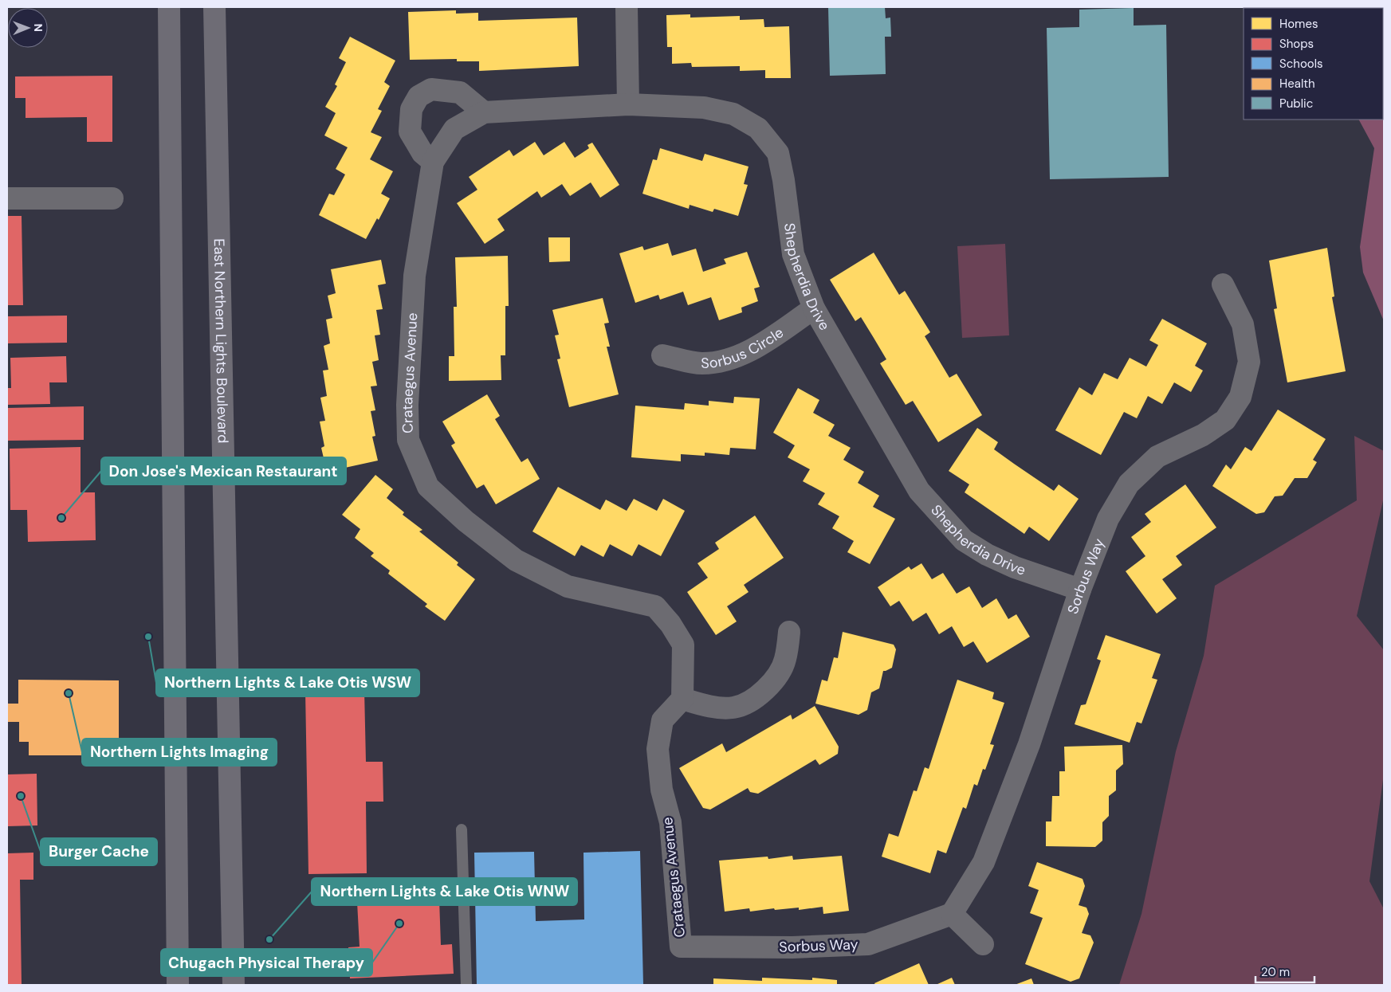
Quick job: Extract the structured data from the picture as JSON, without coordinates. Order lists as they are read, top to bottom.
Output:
{
  "streets": {
    "main road": ["East Northern Lights Boulevard"],
    "street": [
      "Shepherdia Drive",
      "Sorbus Circle",
      "Crataegus Avenue",
      "Sorbus Way"
    ]
  },
  "crossings": [
    ["Shepherdia Drive", "Sorbus Circle"],
    ["Shepherdia Drive", "Sorbus Way"],
    ["Crataegus Avenue", "Sorbus Way"]
  ],
  "places": [
    "Don Jose's Mexican Restaurant",
    "Northern Lights & Lake Otis WSW",
    "Northern Lights Imaging",
    "Burger Cache",
    "Chugach Physical Therapy",
    "Northern Lights & Lake Otis WNW"
  ],
  "legend": [
    "Homes",
    "Shops",
    "Schools",
    "Health",
    "Public"
  ],
  "scale_bar": "20 m",
  "north": "right"
}
